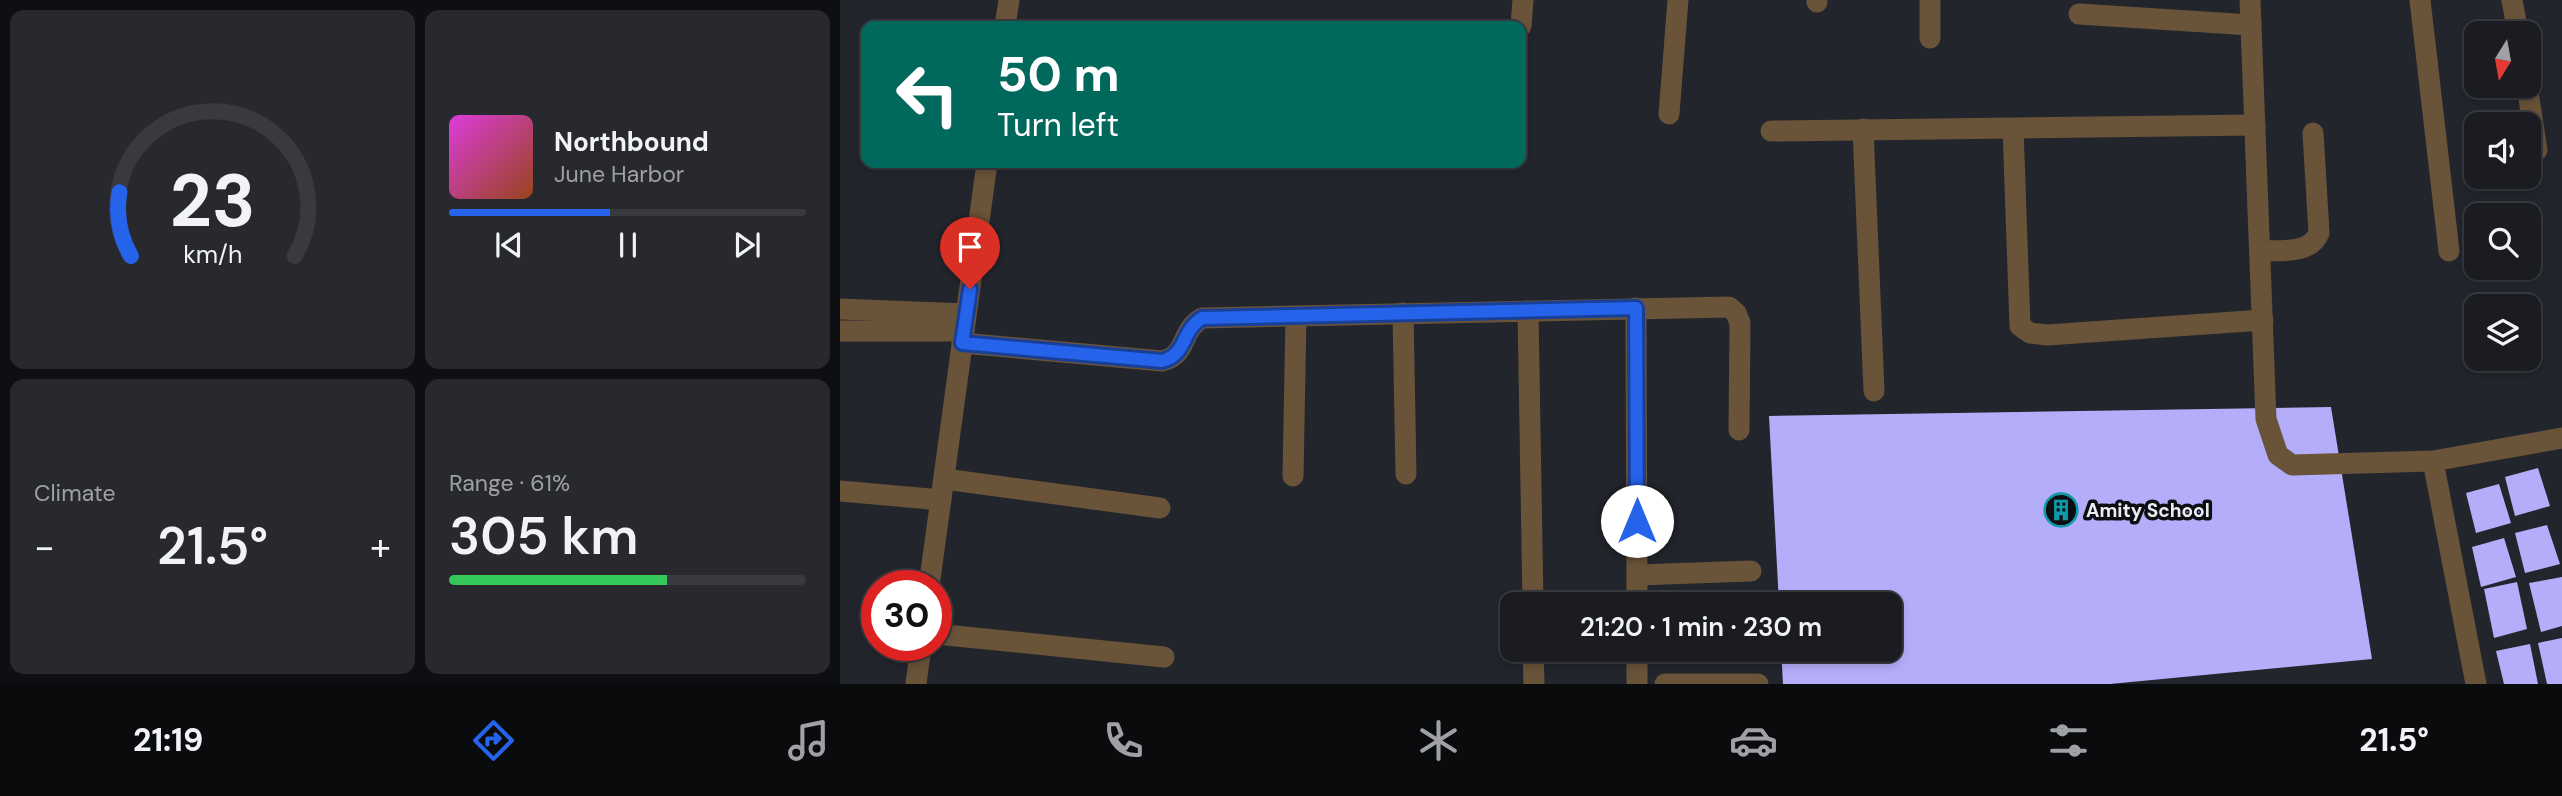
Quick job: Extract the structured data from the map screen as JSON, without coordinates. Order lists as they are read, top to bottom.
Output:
{
  "places": {
    "building": ["Amity School"]
  },
  "north": "bottom",
  "page": {
    "turn": ["50 m", "Turn left"],
    "song": ["Northbound", "June Harbor"],
    "tile": [
      "Climate",
      ["Range · 61%", "305 km"]
    ],
    "heat": ["−", "21.5°", "+"],
    "limit": "30",
    "trip": "21:20 · 1 min · 230 m",
    "tabs": ["21:19", "21.5°"],
    "gauge": ["23", "km/h"]
  }
}
